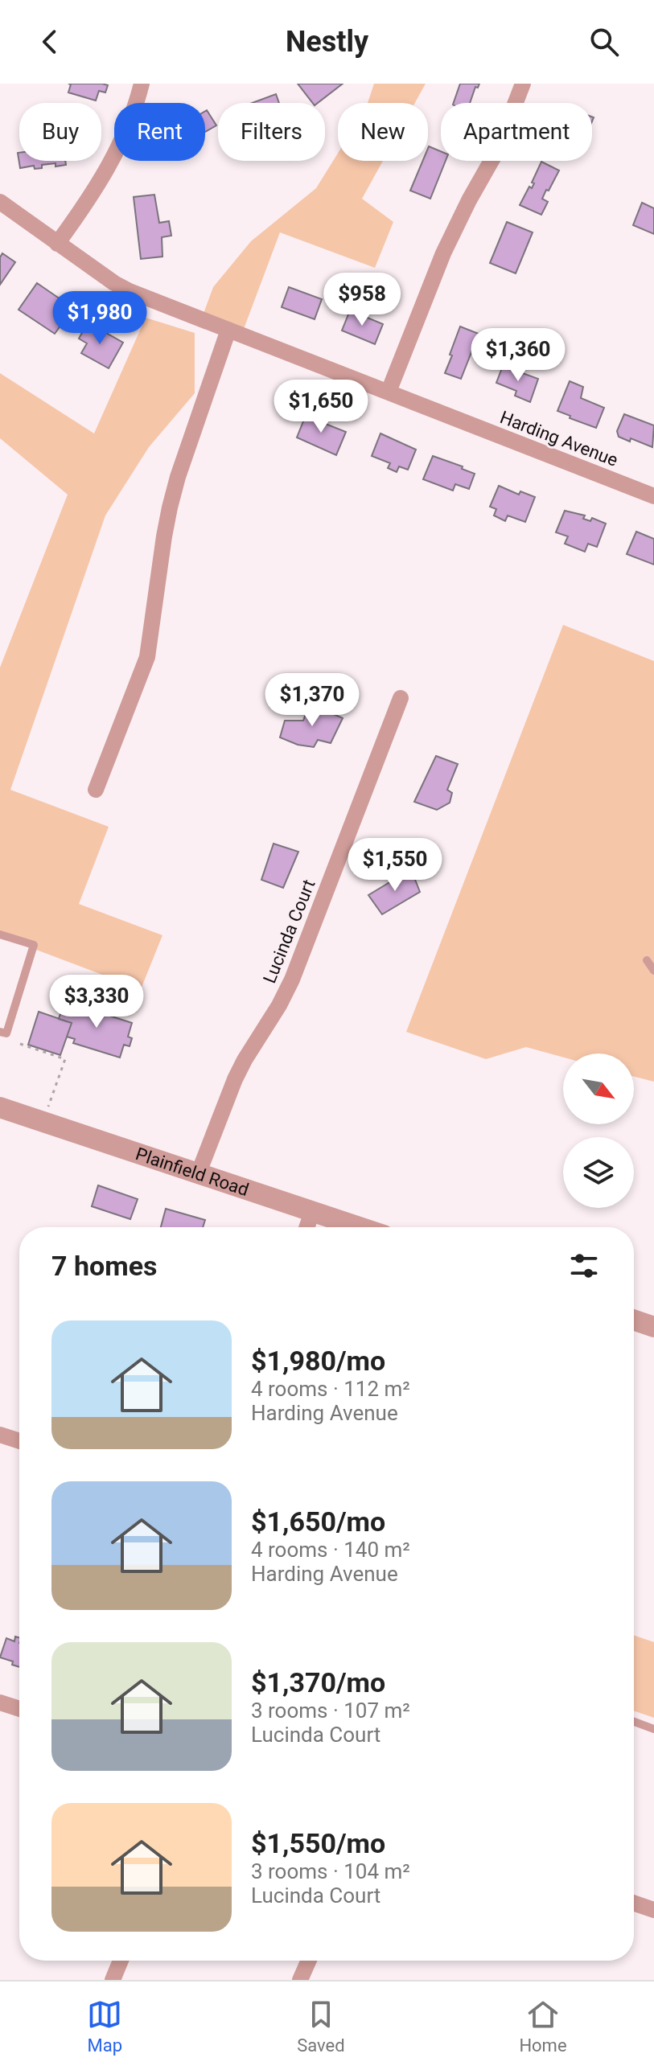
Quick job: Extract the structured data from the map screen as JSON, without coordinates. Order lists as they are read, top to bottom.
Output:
{
  "streets": {
    "street": ["Harding Avenue", "Lucinda Court", "Plainfield Road"]
  },
  "crossings": [
    ["Lucinda Court", "Plainfield Road"]
  ],
  "north": "bottom right",
  "page": {
    "header": "Nestly",
    "chip": [
      "Buy",
      "Rent",
      "Filters",
      "New",
      "Apartment"
    ],
    "price": [
      "$958",
      "$1,980",
      "$1,360",
      "$1,650",
      "$1,370",
      "$1,550",
      "$3,330"
    ],
    "heading": "7 homes",
    "list": [
      {
        "name": "$1,980/mo",
        "note": "4 rooms · 112 m² · Harding Avenue"
      },
      {
        "name": "$1,650/mo",
        "note": "4 rooms · 140 m² · Harding Avenue"
      },
      {
        "name": "$1,370/mo",
        "note": "3 rooms · 107 m² · Lucinda Court"
      },
      {
        "name": "$1,550/mo",
        "note": "3 rooms · 104 m² · Lucinda Court"
      }
    ],
    "tabs": ["Map", "Saved", "Home"]
  }
}
